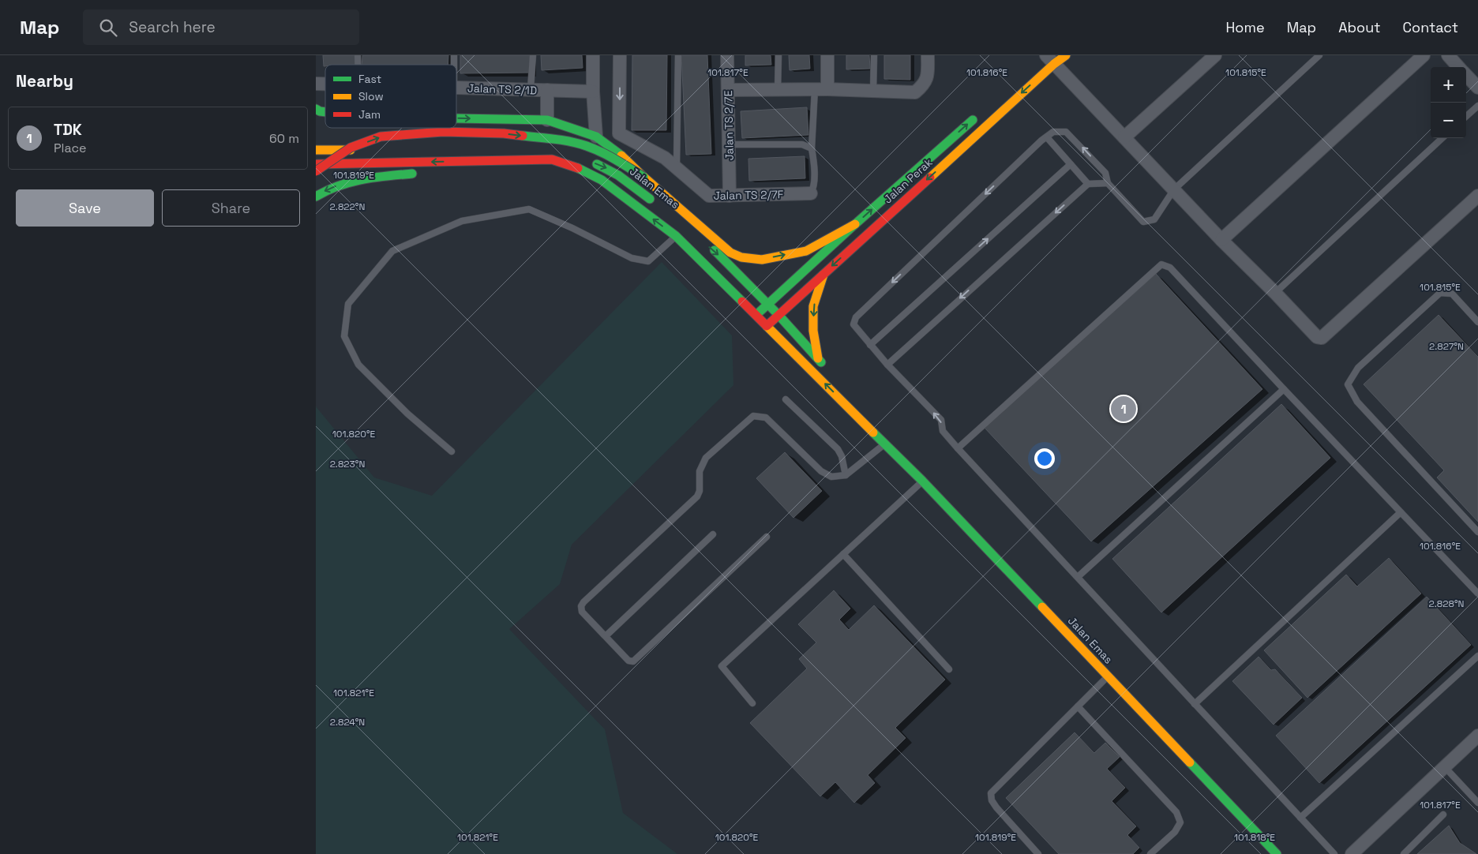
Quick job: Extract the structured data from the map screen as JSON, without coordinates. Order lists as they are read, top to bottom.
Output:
{
  "streets": {
    "main road": ["Jalan Perak", "Jalan Emas"],
    "street": ["Jalan TS 2/1D", "Jalan TS 2/7E", "Jalan TS 2/7F"]
  },
  "crossings": [
    ["Jalan TS 2/7E", "Jalan TS 2/7F"],
    ["Jalan Perak", "Jalan Emas"]
  ],
  "legend": ["Fast", "Slow", "Jam"],
  "page": {
    "header": "Map",
    "search": "Search here",
    "nav": [
      "Home",
      "Map",
      "About",
      "Contact"
    ],
    "heading": "Nearby",
    "map_buttons": ["+", "−"],
    "list": [
      {
        "mark": "1",
        "name": "TDK",
        "note": "Place",
        "value": "60 m"
      }
    ],
    "buttons": ["Save", "Share"],
    "pins": "1"
  },
  "coordinates": [
    "101.817°E",
    "101.816°E",
    "101.815°E",
    "101.819°E",
    "2.822°N",
    "2.827°N",
    "101.820°E",
    "2.823°N",
    "2.828°N",
    "101.821°E",
    "2.824°N",
    "101.818°E"
  ]
}
